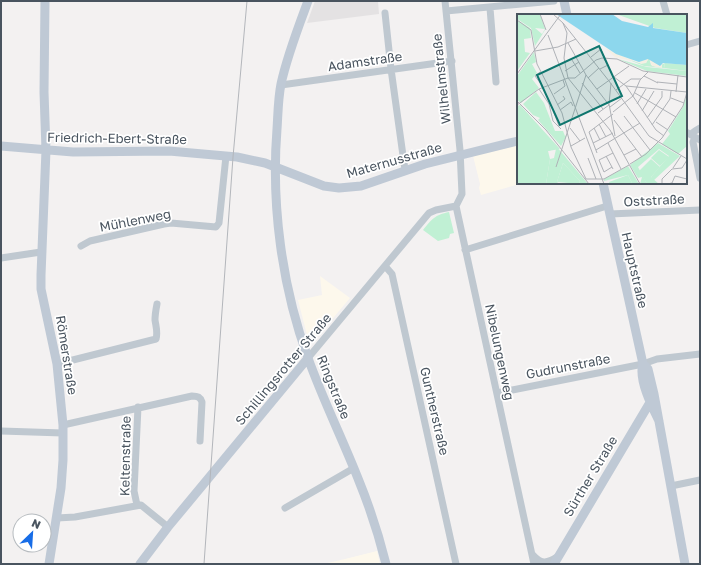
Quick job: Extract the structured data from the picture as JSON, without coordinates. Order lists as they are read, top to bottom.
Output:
{
  "streets": {
    "street": [
      "Adamstraße",
      "Wilhelmstraße",
      "Friedrich-Ebert-Straße",
      "Maternusstraße",
      "Oststraße",
      "Mühlenweg",
      "Hauptstraße",
      "Nibelungenweg",
      "Römerstraße",
      "Gudrunstraße",
      "Schillingsrotter Straße",
      "Ringstraße",
      "Guntherstraße",
      "Keltenstraße",
      "Sürther Straße"
    ]
  },
  "crossings": [
    ["Adamstraße", "Wilhelmstraße"],
    ["Adamstraße", "Ringstraße"],
    ["Wilhelmstraße", "Maternusstraße"],
    ["Wilhelmstraße", "Nibelungenweg"],
    ["Friedrich-Ebert-Straße", "Maternusstraße"],
    ["Friedrich-Ebert-Straße", "Mühlenweg"],
    ["Friedrich-Ebert-Straße", "Römerstraße"],
    ["Maternusstraße", "Mühlenweg"],
    ["Maternusstraße", "Nibelungenweg"],
    ["Maternusstraße", "Ringstraße"],
    ["Oststraße", "Hauptstraße"],
    ["Oststraße", "Nibelungenweg"],
    ["Hauptstraße", "Gudrunstraße"],
    ["Hauptstraße", "Sürther Straße"],
    ["Nibelungenweg", "Gudrunstraße"],
    ["Nibelungenweg", "Schillingsrotter Straße"],
    ["Römerstraße", "Keltenstraße"],
    ["Schillingsrotter Straße", "Ringstraße"],
    ["Schillingsrotter Straße", "Guntherstraße"]
  ],
  "north": "top right"
}
